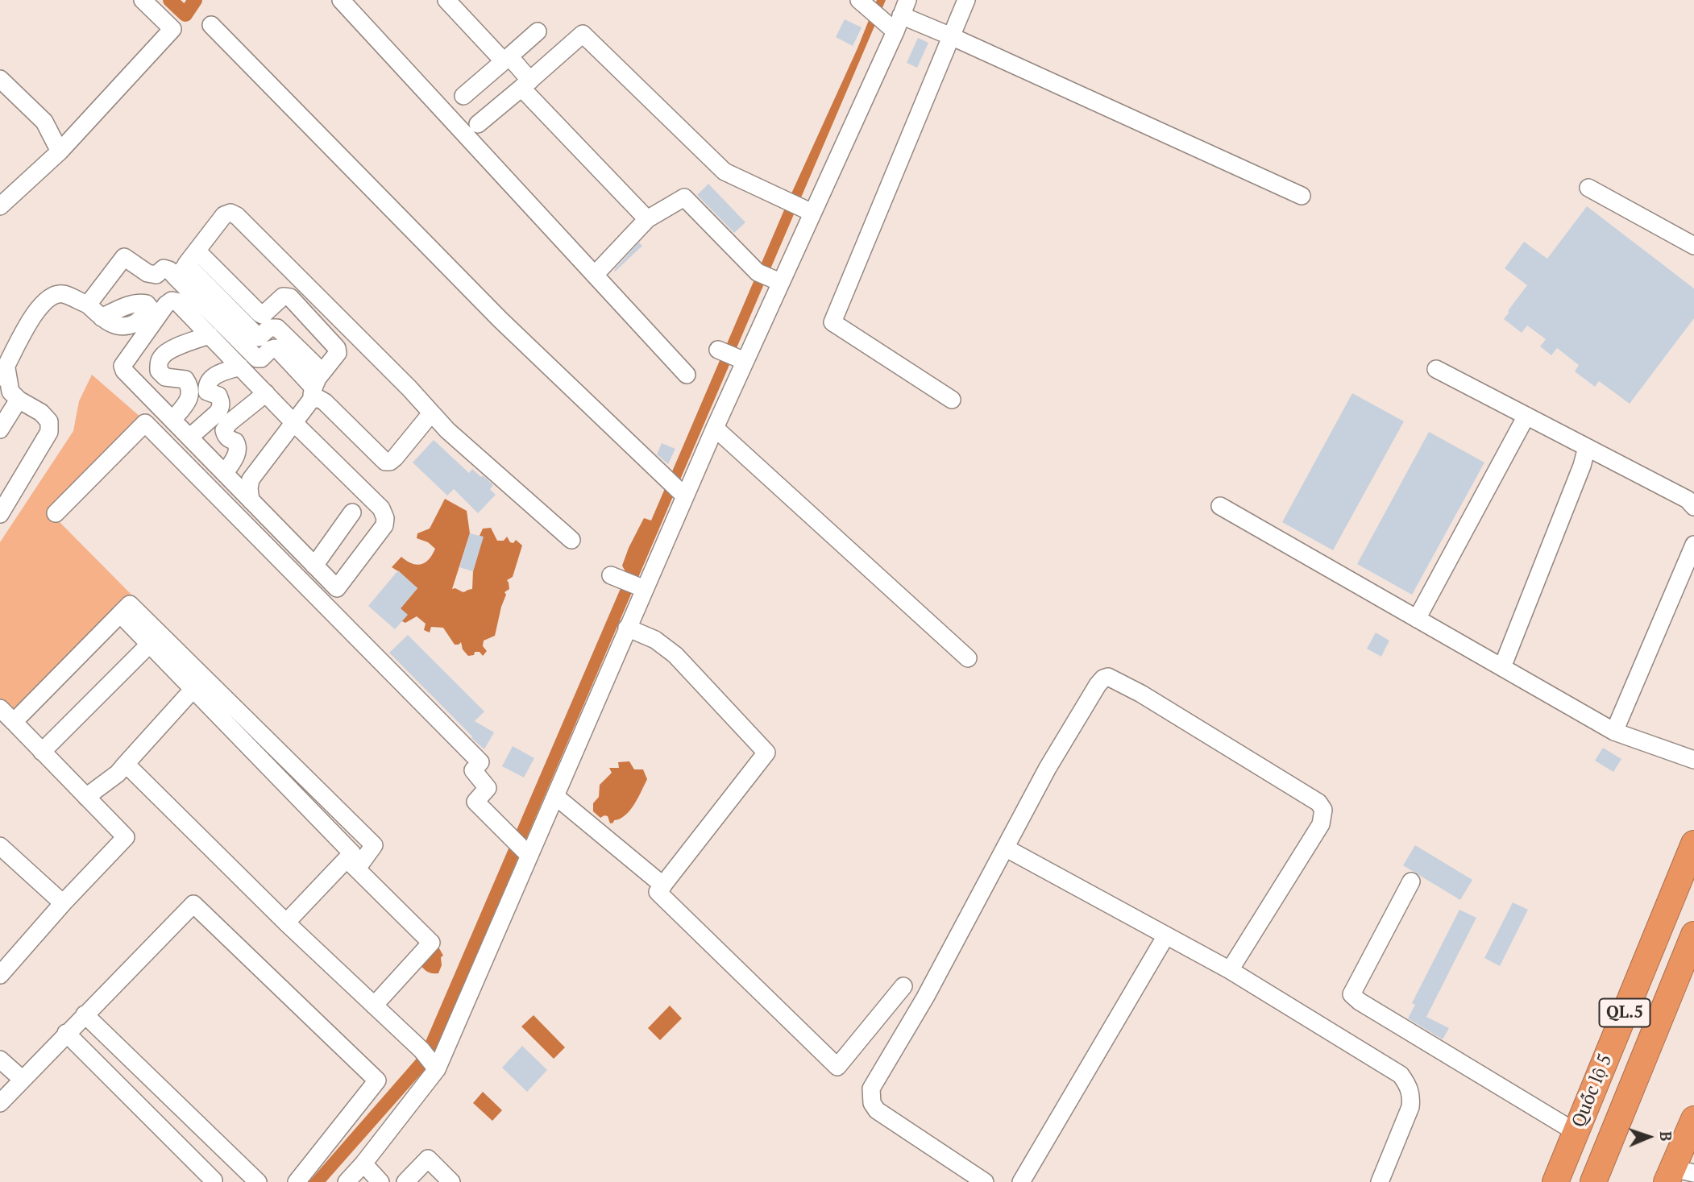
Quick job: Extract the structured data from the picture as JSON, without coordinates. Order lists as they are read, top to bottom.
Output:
{
  "streets": {
    "highway": ["QL.5", "Quốc lộ 5"]
  },
  "north": "right"
}
